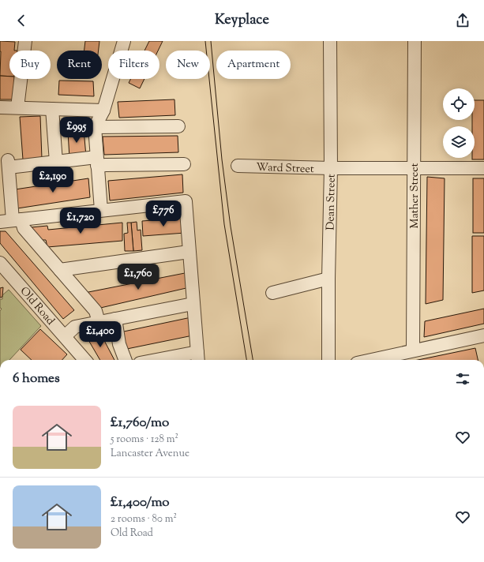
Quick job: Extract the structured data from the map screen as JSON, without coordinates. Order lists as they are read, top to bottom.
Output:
{
  "streets": {
    "street": [
      "Ward Street",
      "Mather Street",
      "Dean Street",
      "Old Road"
    ]
  },
  "crossings": [
    ["Ward Street", "Mather Street"],
    ["Ward Street", "Dean Street"]
  ],
  "page": {
    "header": "Keyplace",
    "chip": [
      "Buy",
      "Rent",
      "Filters",
      "New",
      "Apartment"
    ],
    "price": [
      "£995",
      "£2,190",
      "£776",
      "£1,720",
      "£1,760",
      "£1,400"
    ],
    "heading": "6 homes",
    "list": [
      {
        "name": "£1,760/mo",
        "note": "5 rooms · 128 m² · Lancaster Avenue"
      },
      {
        "name": "£1,400/mo",
        "note": "2 rooms · 80 m² · Old Road"
      }
    ]
  }
}
